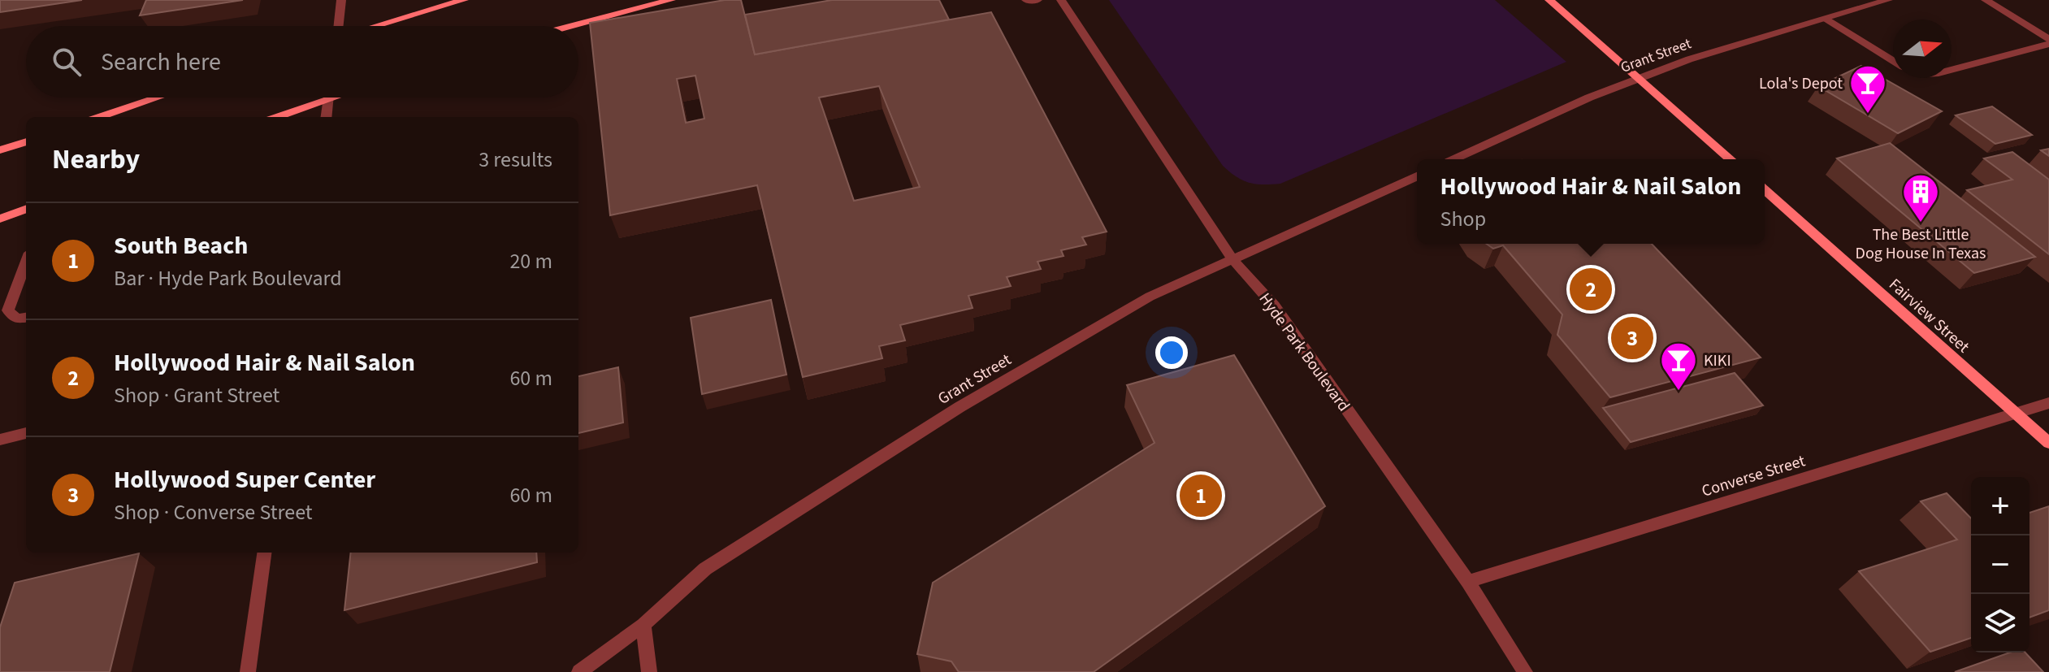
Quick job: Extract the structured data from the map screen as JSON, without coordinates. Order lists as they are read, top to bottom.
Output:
{
  "streets": {
    "street": [
      "Grant Street",
      "Fairview Street",
      "Hyde Park Boulevard",
      "Converse Street"
    ]
  },
  "crossings": [
    ["Grant Street", "Hyde Park Boulevard"],
    ["Fairview Street", "Converse Street"],
    ["Hyde Park Boulevard", "Converse Street"]
  ],
  "places": {
    "bar": ["Lola's Depot", "KIKI"],
    "building": ["The Best Little Dog House In Texas"]
  },
  "north": "right",
  "page": {
    "search": "Search here",
    "heading": ["Nearby", "3 results"],
    "popup": ["Hollywood Hair & Nail Salon", "Shop"],
    "list": [
      {
        "mark": "1",
        "name": "South Beach",
        "note": "Bar · Hyde Park Boulevard",
        "value": "20 m"
      },
      {
        "mark": "2",
        "name": "Hollywood Hair & Nail Salon",
        "note": "Shop · Grant Street",
        "value": "60 m"
      },
      {
        "mark": "3",
        "name": "Hollywood Super Center",
        "note": "Shop · Converse Street",
        "value": "60 m"
      }
    ],
    "pins": ["2", "3", "1"],
    "map_buttons": ["+", "−"]
  }
}
